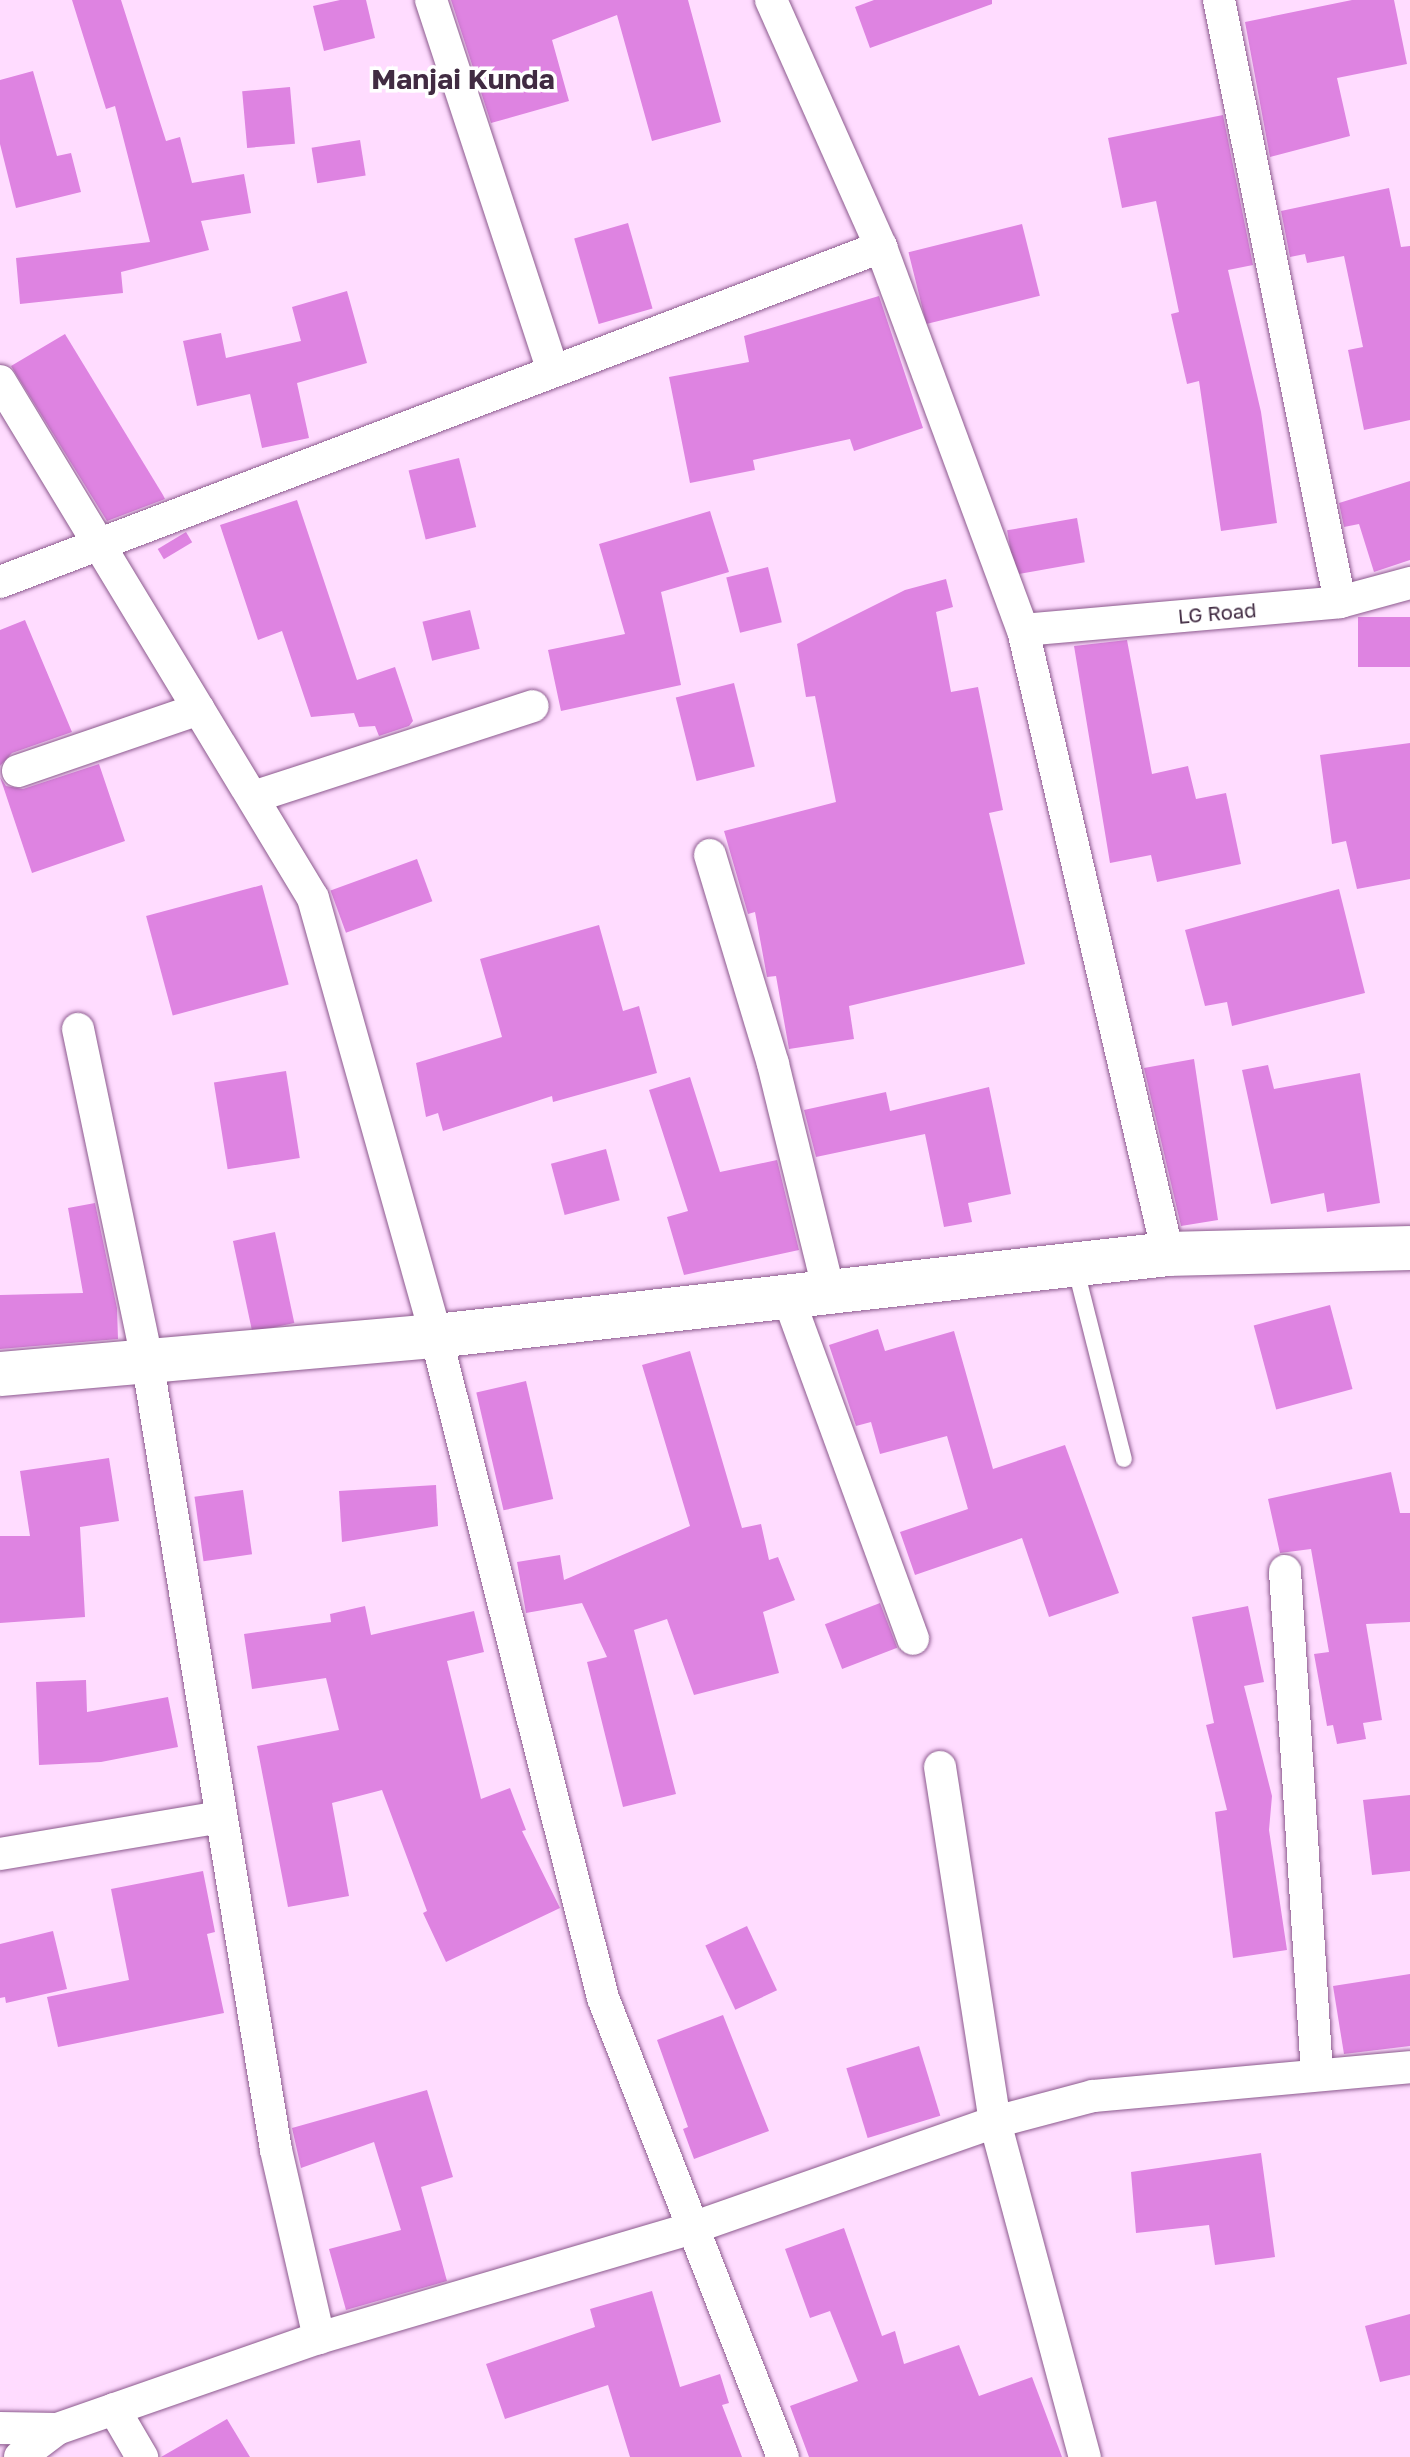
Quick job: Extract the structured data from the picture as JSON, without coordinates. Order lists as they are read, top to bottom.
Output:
{
  "streets": {
    "street": ["LG Road"]
  },
  "districts": ["Manjai Kunda"]
}
